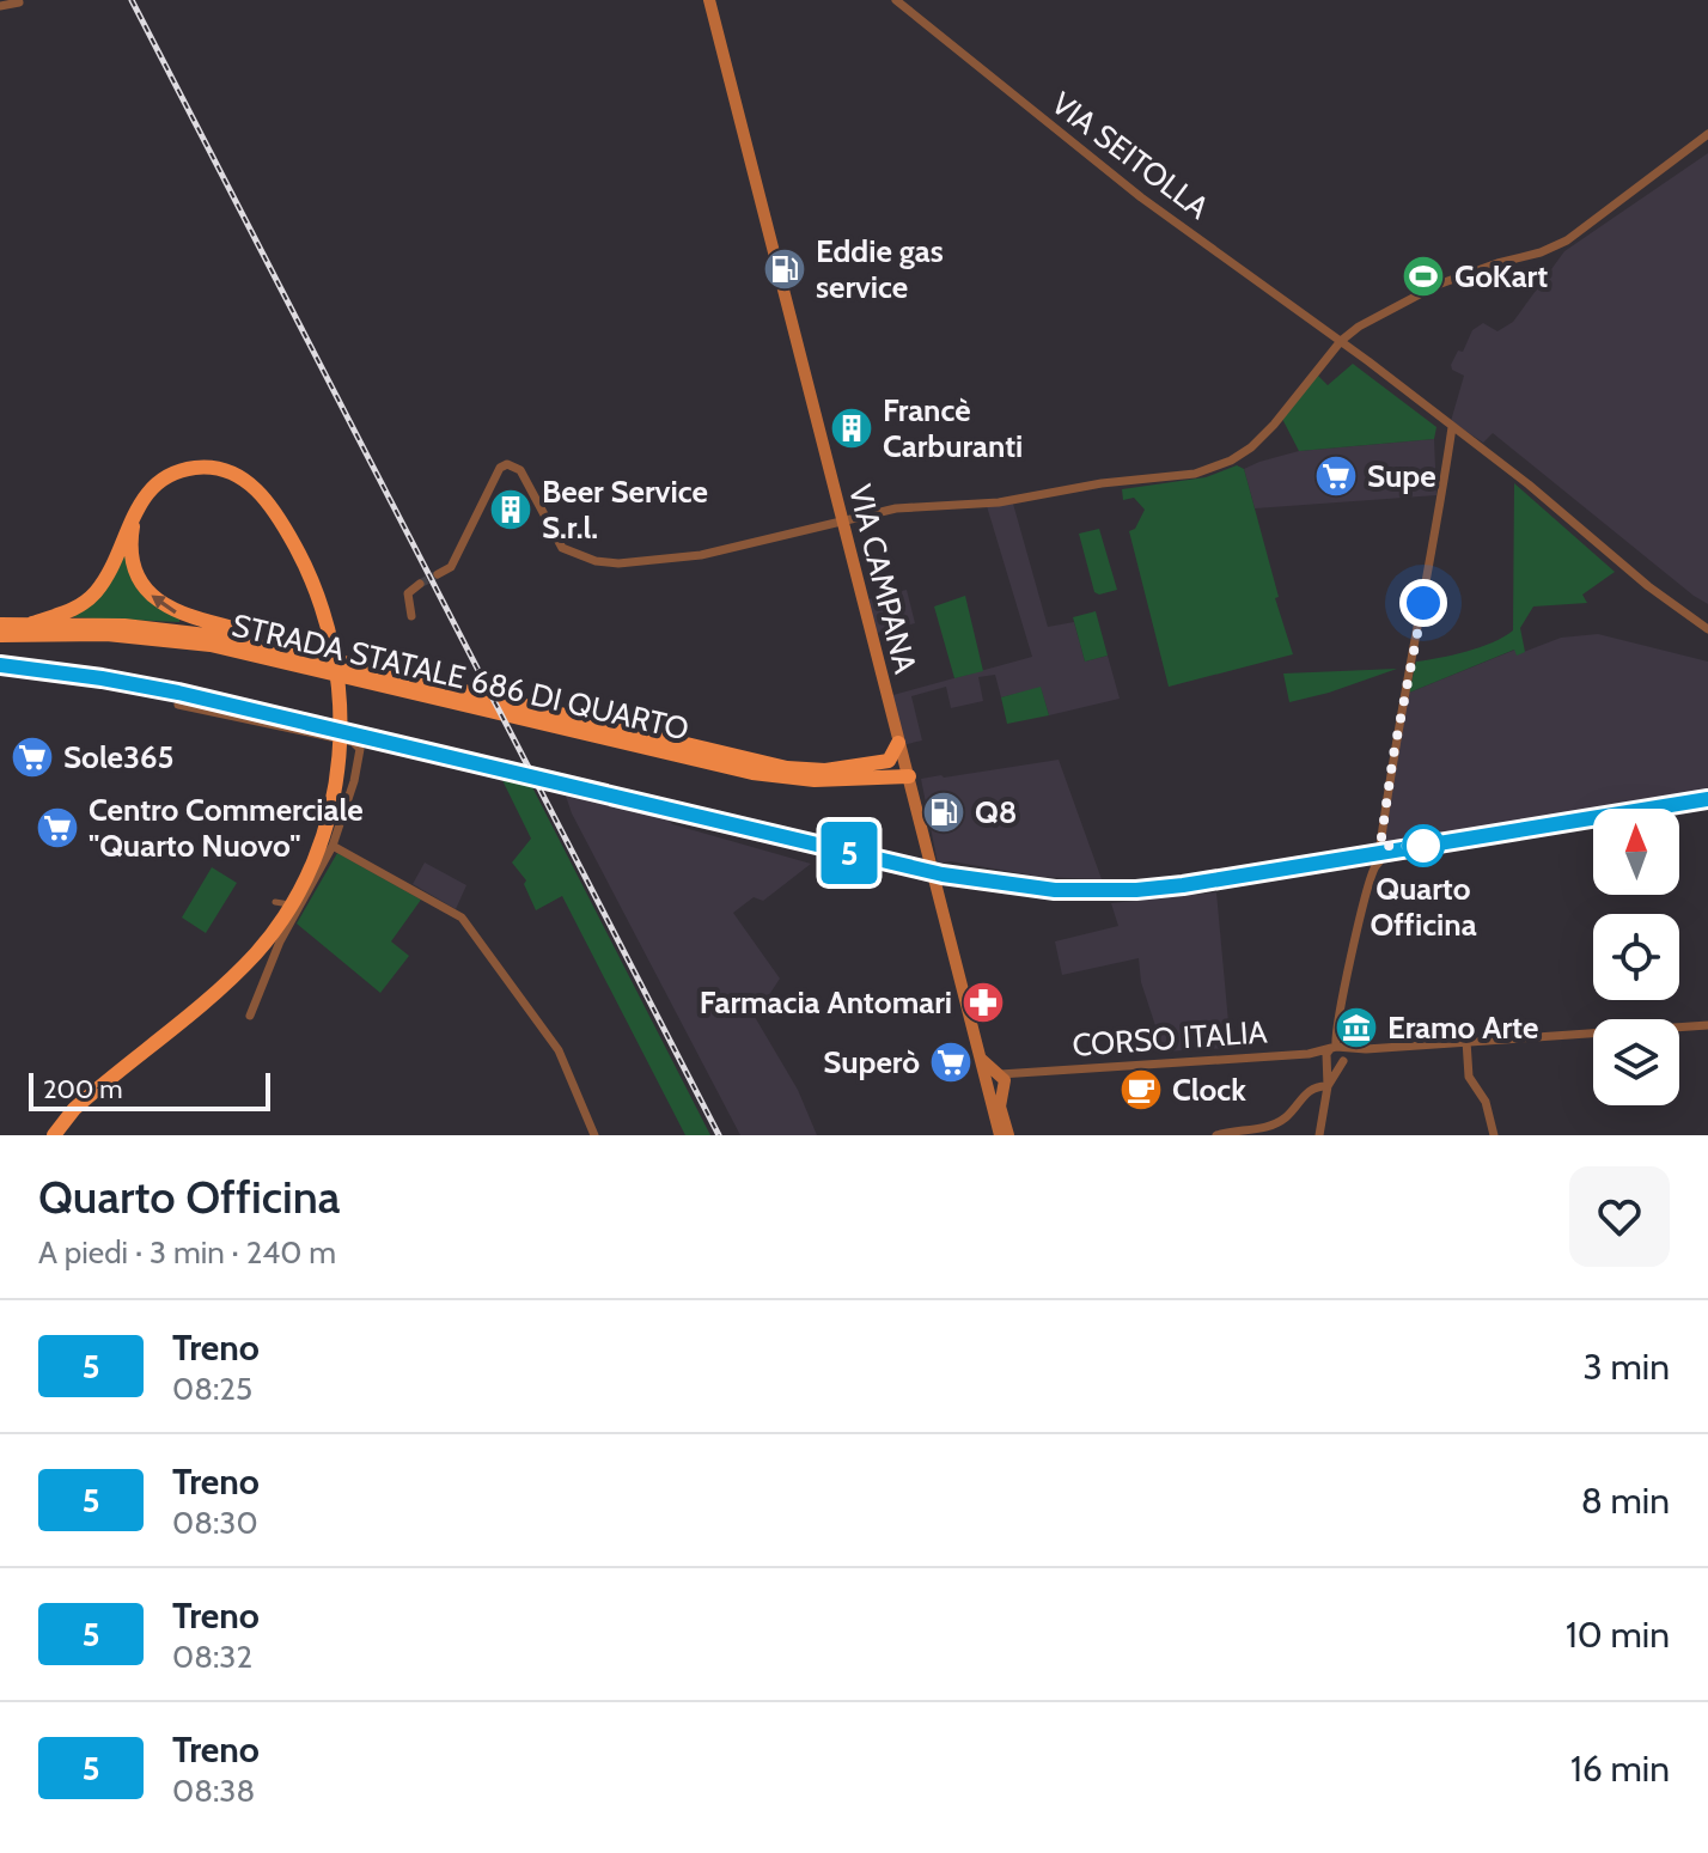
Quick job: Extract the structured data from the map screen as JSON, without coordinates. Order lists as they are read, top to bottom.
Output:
{
  "streets": {
    "highway": ["STRADA STATALE 686 DI QUARTO"],
    "main road": ["VIA CAMPANA"],
    "street": ["VIA SEITOLLA", "CORSO ITALIA"]
  },
  "crossings": [
    ["VIA CAMPANA", "STRADA STATALE 686 DI QUARTO"]
  ],
  "places": {
    "fuel station": ["Eddie gas service", "Q8"],
    "sports": ["GoKart"],
    "building": ["Francè Carburanti", "Beer Service S.r.l."],
    "supermarket": [
      "Supe",
      "Sole365",
      "Centro Commerciale \"Quarto Nuovo\"",
      "Superò"
    ],
    "other": ["Quarto Officina"],
    "pharmacy": ["Farmacia Antomari"],
    "museum": ["Eramo Arte"],
    "cafe": ["Clock"]
  },
  "scale_bar": "200 m",
  "north": "top",
  "page": {
    "on_map": "5",
    "scale": "200 m",
    "heading": ["Quarto Officina", "A piedi · 3 min · 240 m"],
    "list": [
      {
        "mark": "5",
        "name": "Treno",
        "note": "08:25",
        "value": "3 min"
      },
      {
        "mark": "5",
        "name": "Treno",
        "note": "08:30",
        "value": "8 min"
      },
      {
        "mark": "5",
        "name": "Treno",
        "note": "08:32",
        "value": "10 min"
      },
      {
        "mark": "5",
        "name": "Treno",
        "note": "08:38",
        "value": "16 min"
      }
    ]
  }
}
